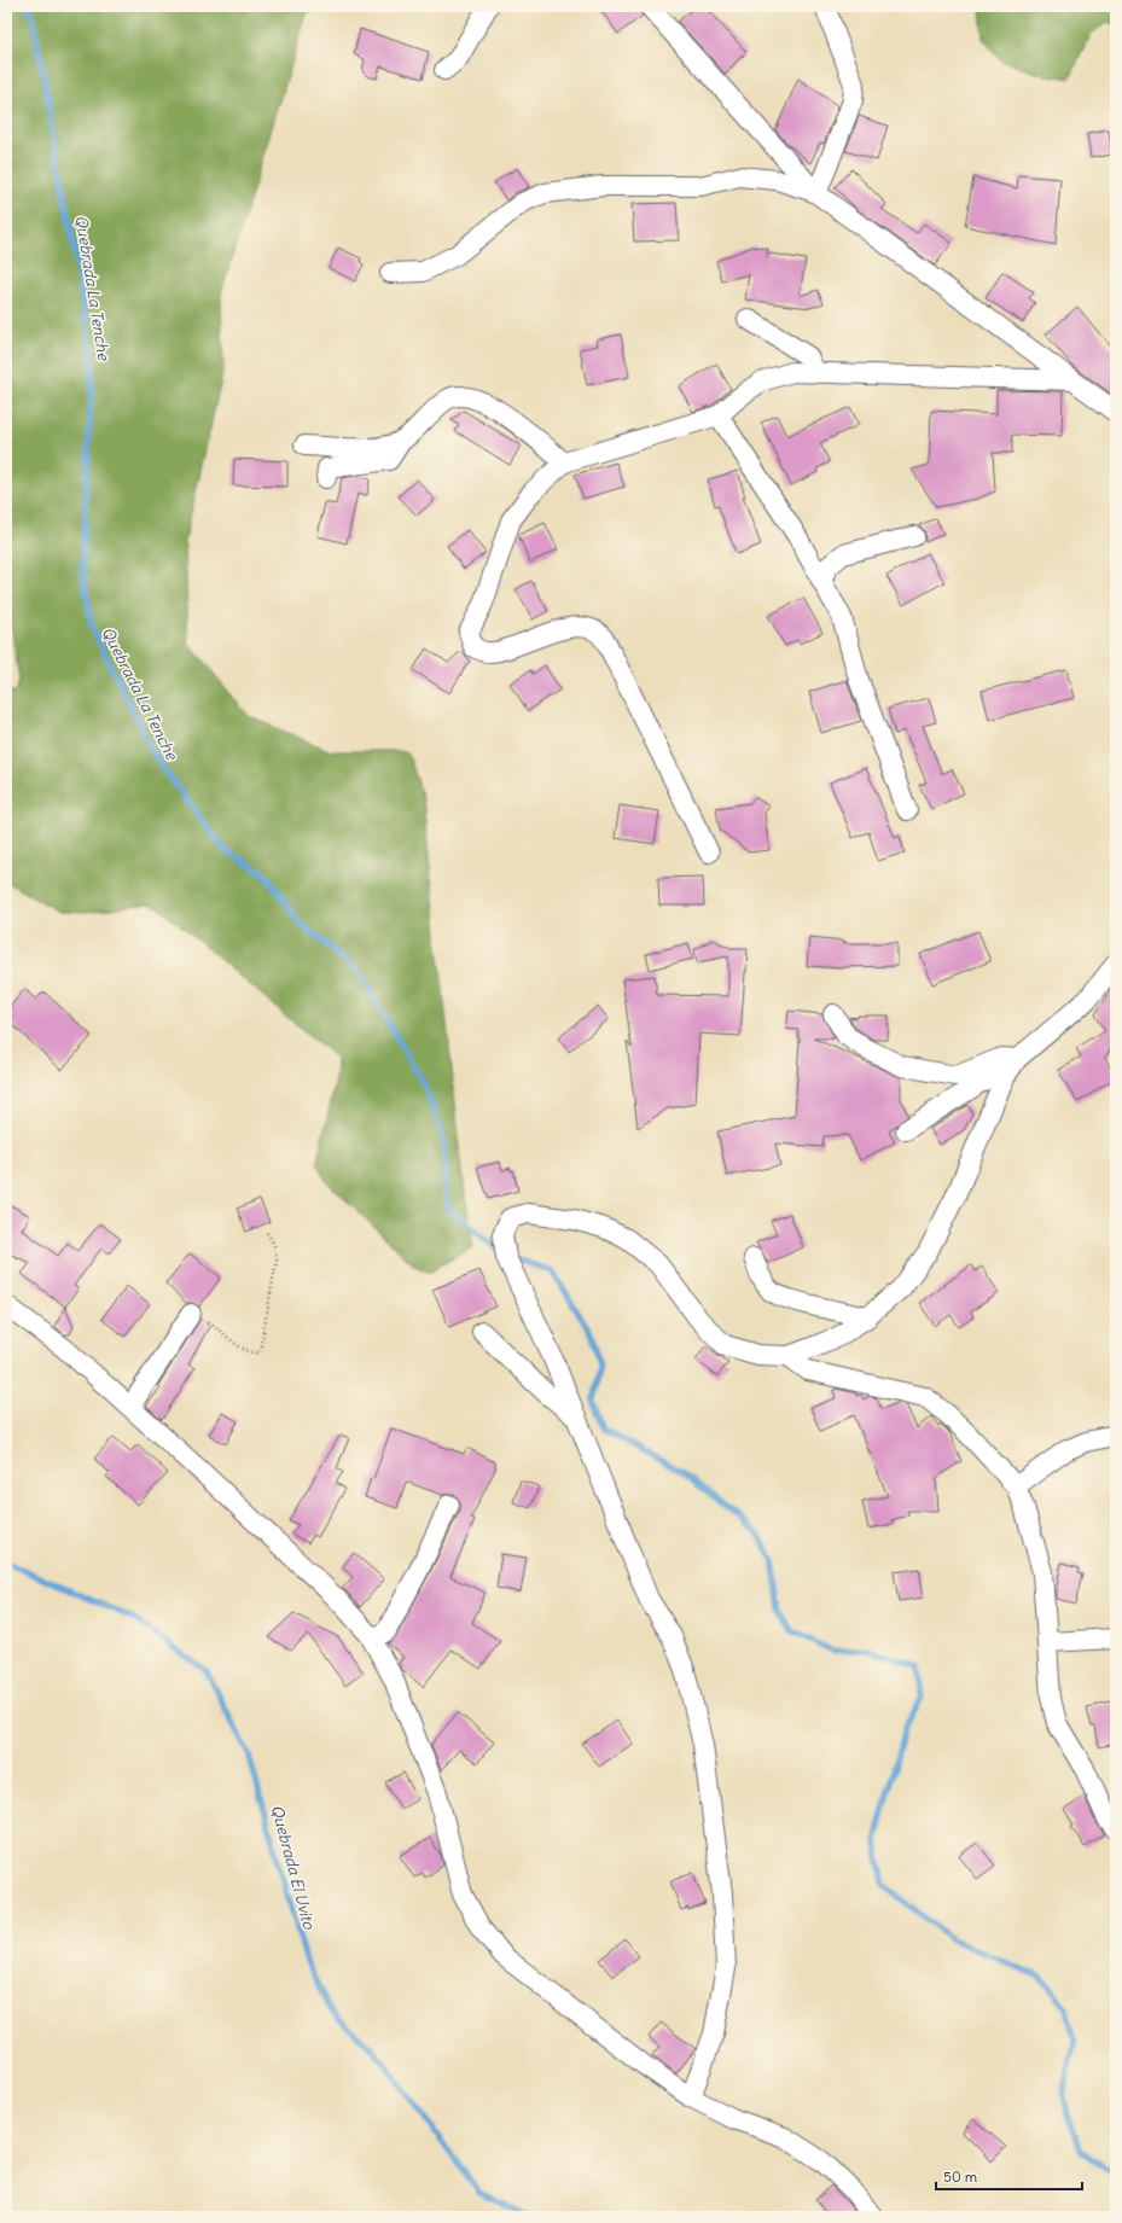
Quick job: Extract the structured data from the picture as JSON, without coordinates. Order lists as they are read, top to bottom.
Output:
{
  "water": ["Quebrada La Tenche", "Quebrada El Uvito"],
  "scale_bar": "50 m"
}
